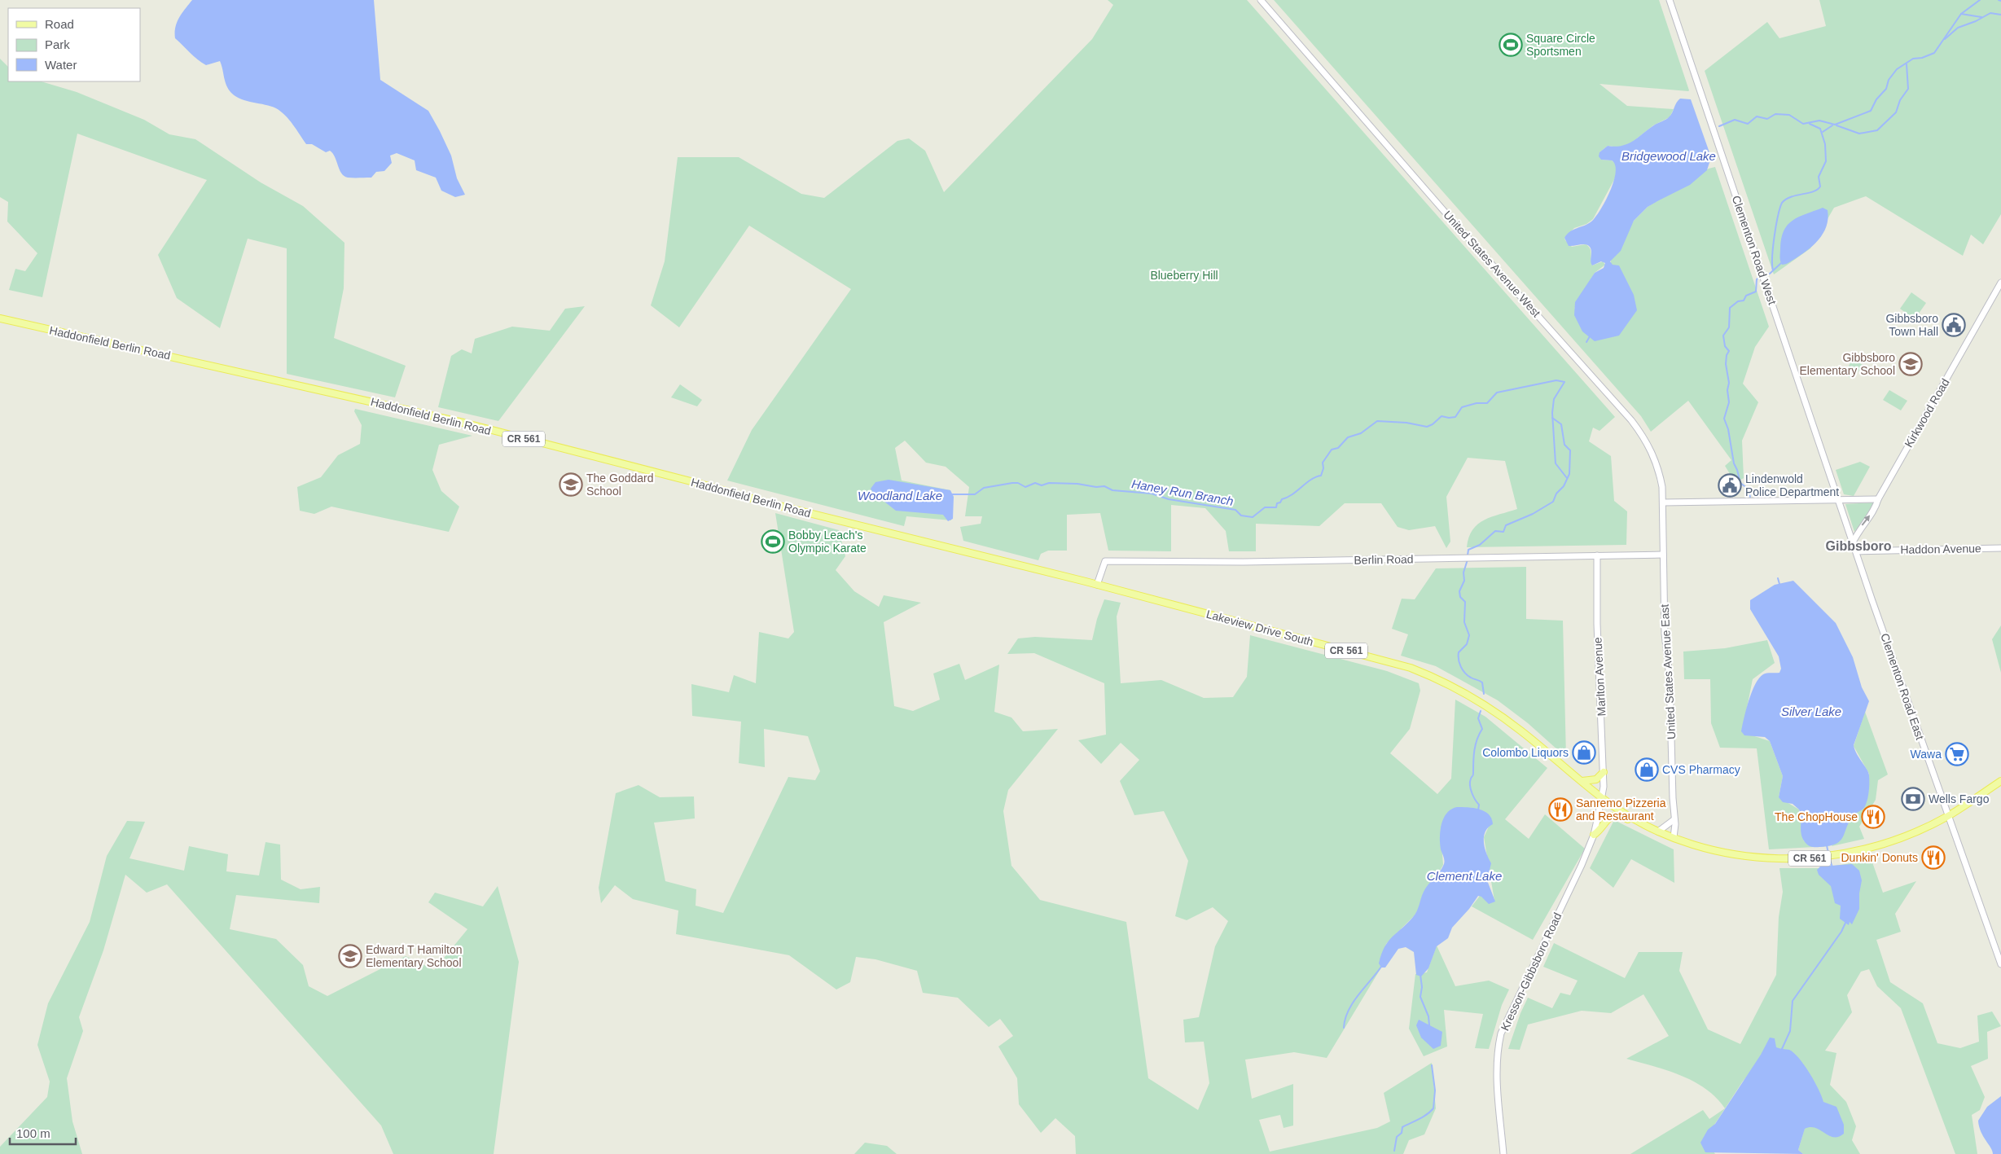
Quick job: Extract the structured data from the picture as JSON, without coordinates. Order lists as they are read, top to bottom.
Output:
{
  "streets": {
    "main road": ["Haddonfield Berlin Road", "CR 561", "Lakeview Drive South"],
    "street": [
      "Clementon Road West",
      "United States Avenue West",
      "Kirkwood Road",
      "Haddon Avenue",
      "Berlin Road",
      "United States Avenue East",
      "Marlton Avenue",
      "Clementon Road East",
      "Kresson-Gibbsboro Road"
    ]
  },
  "crossings": [
    ["Clementon Road West", "Clementon Road East"],
    ["United States Avenue West", "Berlin Road"],
    ["United States Avenue West", "United States Avenue East"],
    ["Haddonfield Berlin Road", "Berlin Road"],
    ["Haddonfield Berlin Road", "Lakeview Drive South"],
    ["Kirkwood Road", "Clementon Road East"],
    ["CR 561", "Lakeview Drive South"],
    ["CR 561", "Clementon Road East"],
    ["Haddon Avenue", "Clementon Road East"],
    ["Berlin Road", "Lakeview Drive South"],
    ["Berlin Road", "United States Avenue East"],
    ["Berlin Road", "Marlton Avenue"],
    ["Lakeview Drive South", "United States Avenue East"],
    ["Lakeview Drive South", "Marlton Avenue"],
    ["Lakeview Drive South", "Clementon Road East"],
    ["Lakeview Drive South", "Kresson-Gibbsboro Road"],
    ["Marlton Avenue", "Kresson-Gibbsboro Road"]
  ],
  "districts": ["Gibbsboro"],
  "water": [
    "Bridgewood Lake",
    "Haney Run Branch",
    "Woodland Lake",
    "Silver Lake",
    "Clement Lake"
  ],
  "parks": ["Blueberry Hill"],
  "places": {
    "sports": ["Square Circle Sportsmen", "Bobby Leach's Olympic Karate"],
    "public building": ["Gibbsboro Town Hall", "Lindenwold Police Department"],
    "school or university": ["Gibbsboro Elementary School", "The Goddard School", "Edward T Hamilton Elementary School"],
    "shop": ["Colombo Liquors", "CVS Pharmacy"],
    "supermarket": ["Wawa"],
    "bank": ["Wells Fargo"],
    "restaurant": ["Sanremo Pizzeria and Restaurant", "The ChopHouse", "Dunkin' Donuts"]
  },
  "legend": ["Road", "Park", "Water"],
  "scale_bar": "100 m"
}
